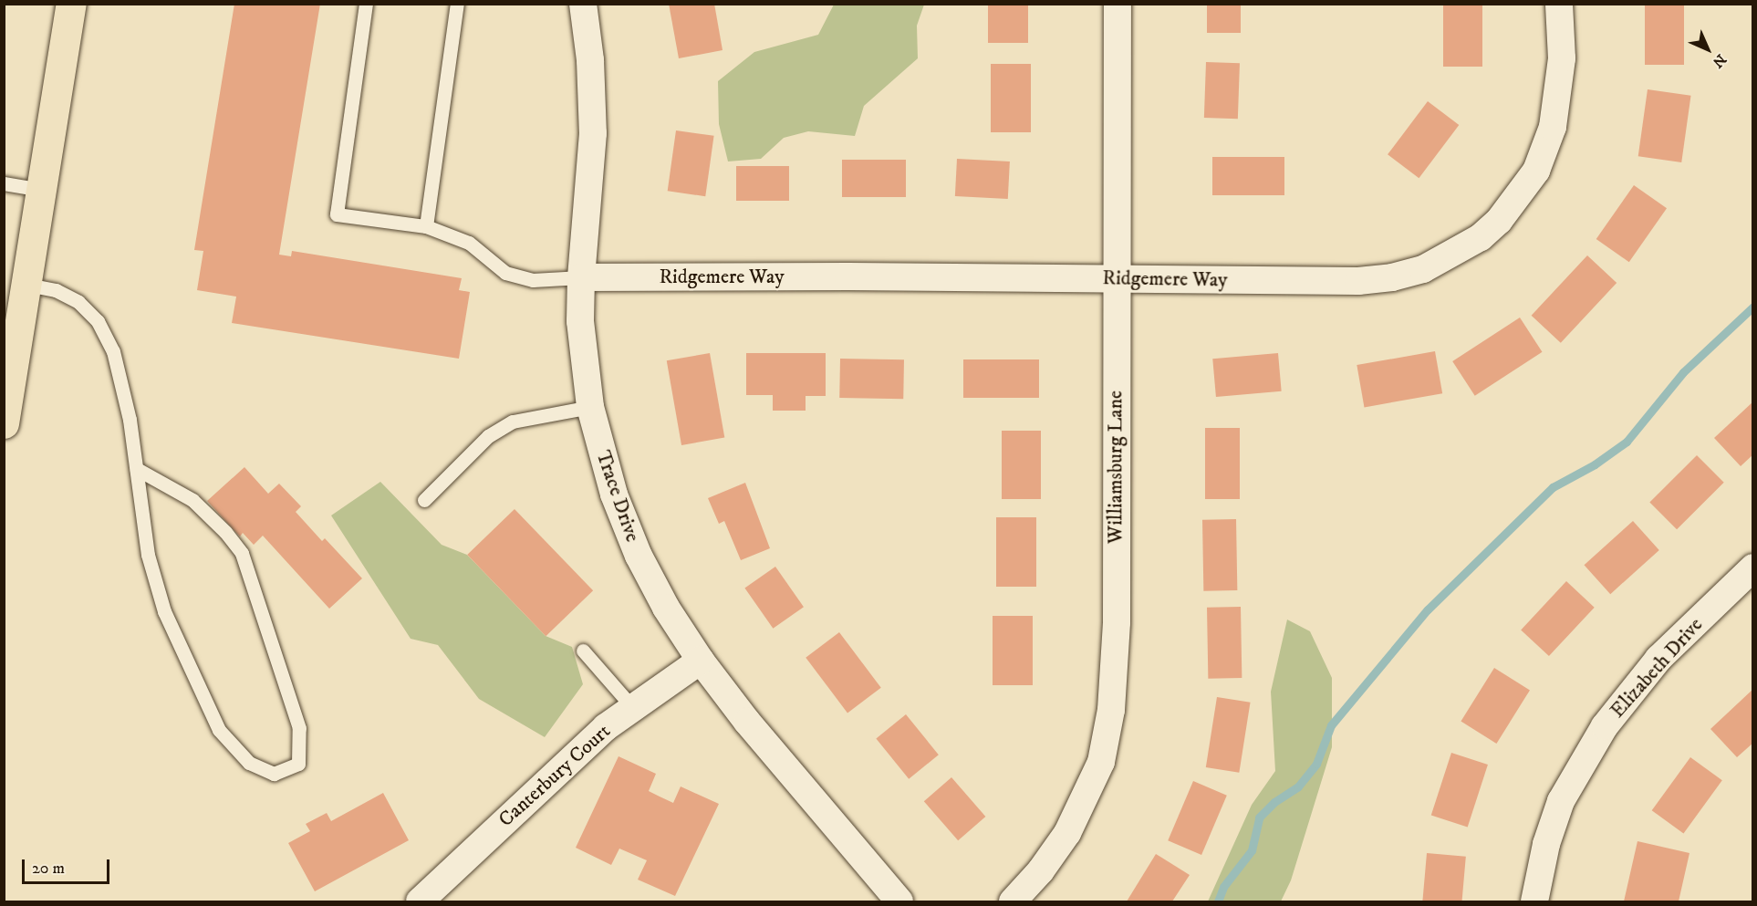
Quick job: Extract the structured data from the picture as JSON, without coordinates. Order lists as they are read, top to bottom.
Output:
{
  "streets": {
    "street": [
      "Ridgemere Way",
      "Williamsburg Lane",
      "Trace Drive",
      "Elizabeth Drive",
      "Canterbury Court"
    ]
  },
  "crossings": [
    ["Ridgemere Way", "Williamsburg Lane"],
    ["Ridgemere Way", "Trace Drive"],
    ["Trace Drive", "Canterbury Court"]
  ],
  "scale_bar": "20 m",
  "north": "bottom right"
}
